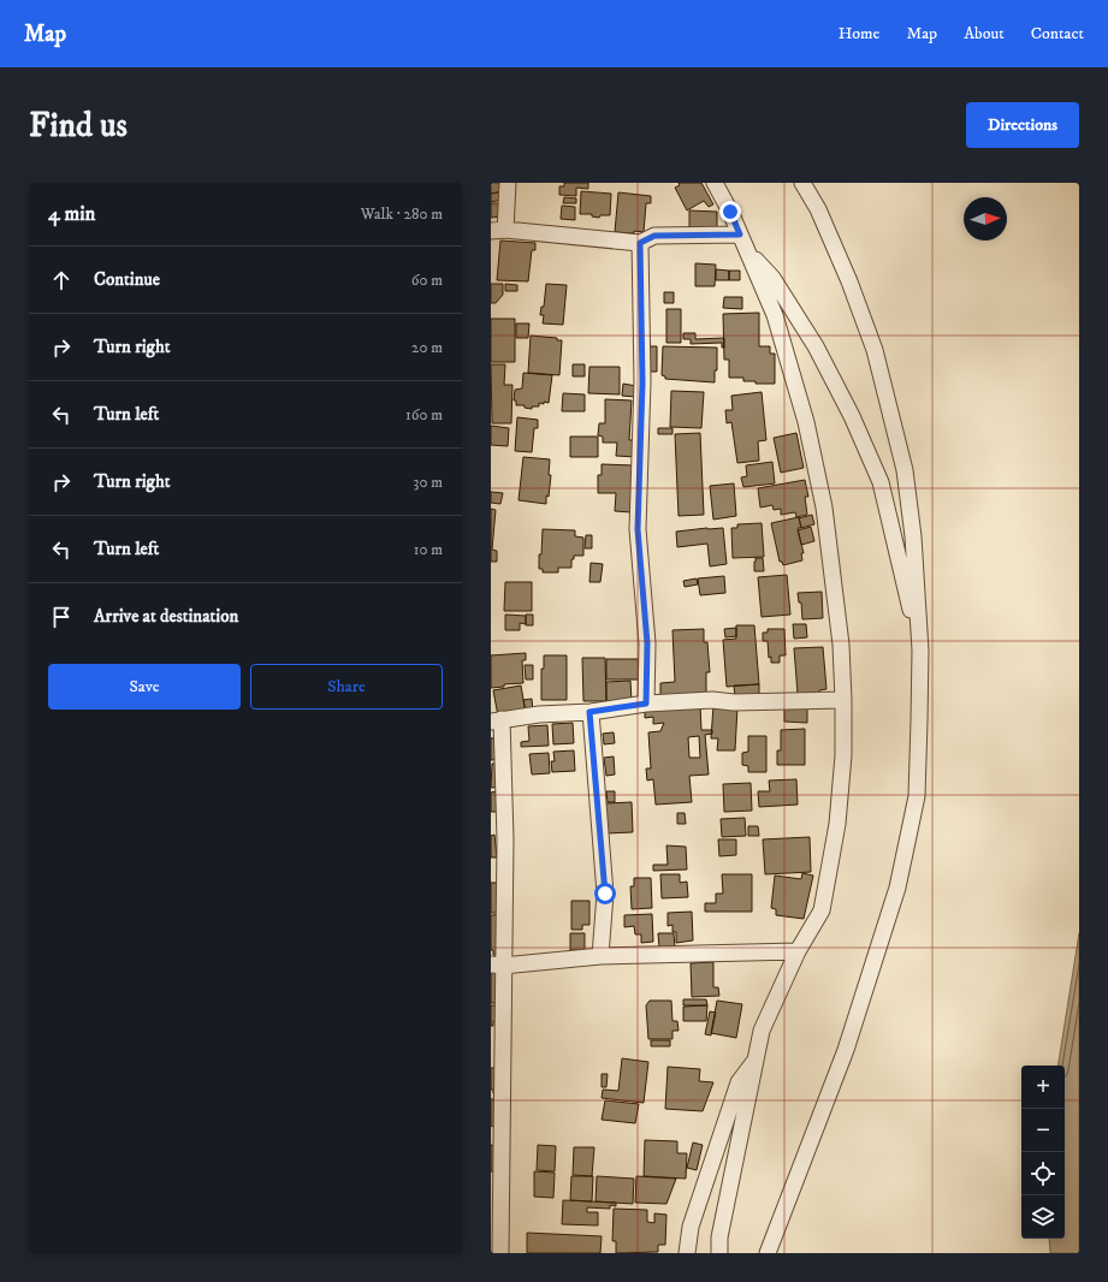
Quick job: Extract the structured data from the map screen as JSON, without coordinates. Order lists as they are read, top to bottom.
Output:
{
  "north": "right",
  "page": {
    "header": "Map",
    "nav": [
      "Home",
      "Map",
      "About",
      "Contact"
    ],
    "buttons": [
      "Directions",
      ["Save", "Share"]
    ],
    "title": "Find us",
    "heading": ["4 min", "Walk · 280 m"],
    "list": [
      ["Continue", "60 m"],
      ["Turn right", "20 m"],
      ["Turn left", "160 m"],
      ["Turn right", "30 m"],
      ["Turn left", "10 m"],
      "Arrive at destination"
    ],
    "map_buttons": ["+", "−"]
  }
}
